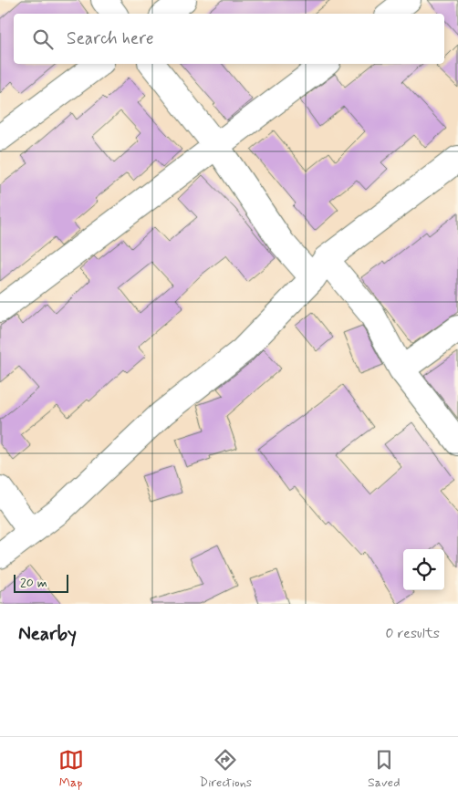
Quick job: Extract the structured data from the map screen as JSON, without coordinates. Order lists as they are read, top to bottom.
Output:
{
  "scale_bar": "20 m",
  "page": {
    "search": "Search here",
    "scale": "20 m",
    "heading": ["Nearby", "0 results"],
    "nav": ["Map", "Directions", "Saved"]
  }
}
